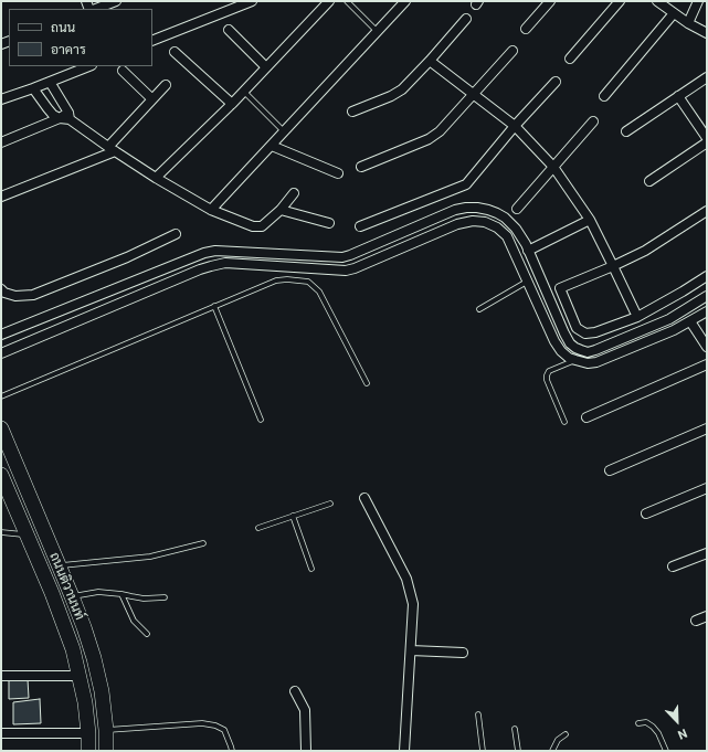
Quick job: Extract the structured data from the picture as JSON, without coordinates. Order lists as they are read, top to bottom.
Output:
{
  "streets": {
    "main road": ["ถนนติวานนท์"]
  },
  "legend": ["ถนน", "อาคาร"],
  "north": "bottom right"
}
